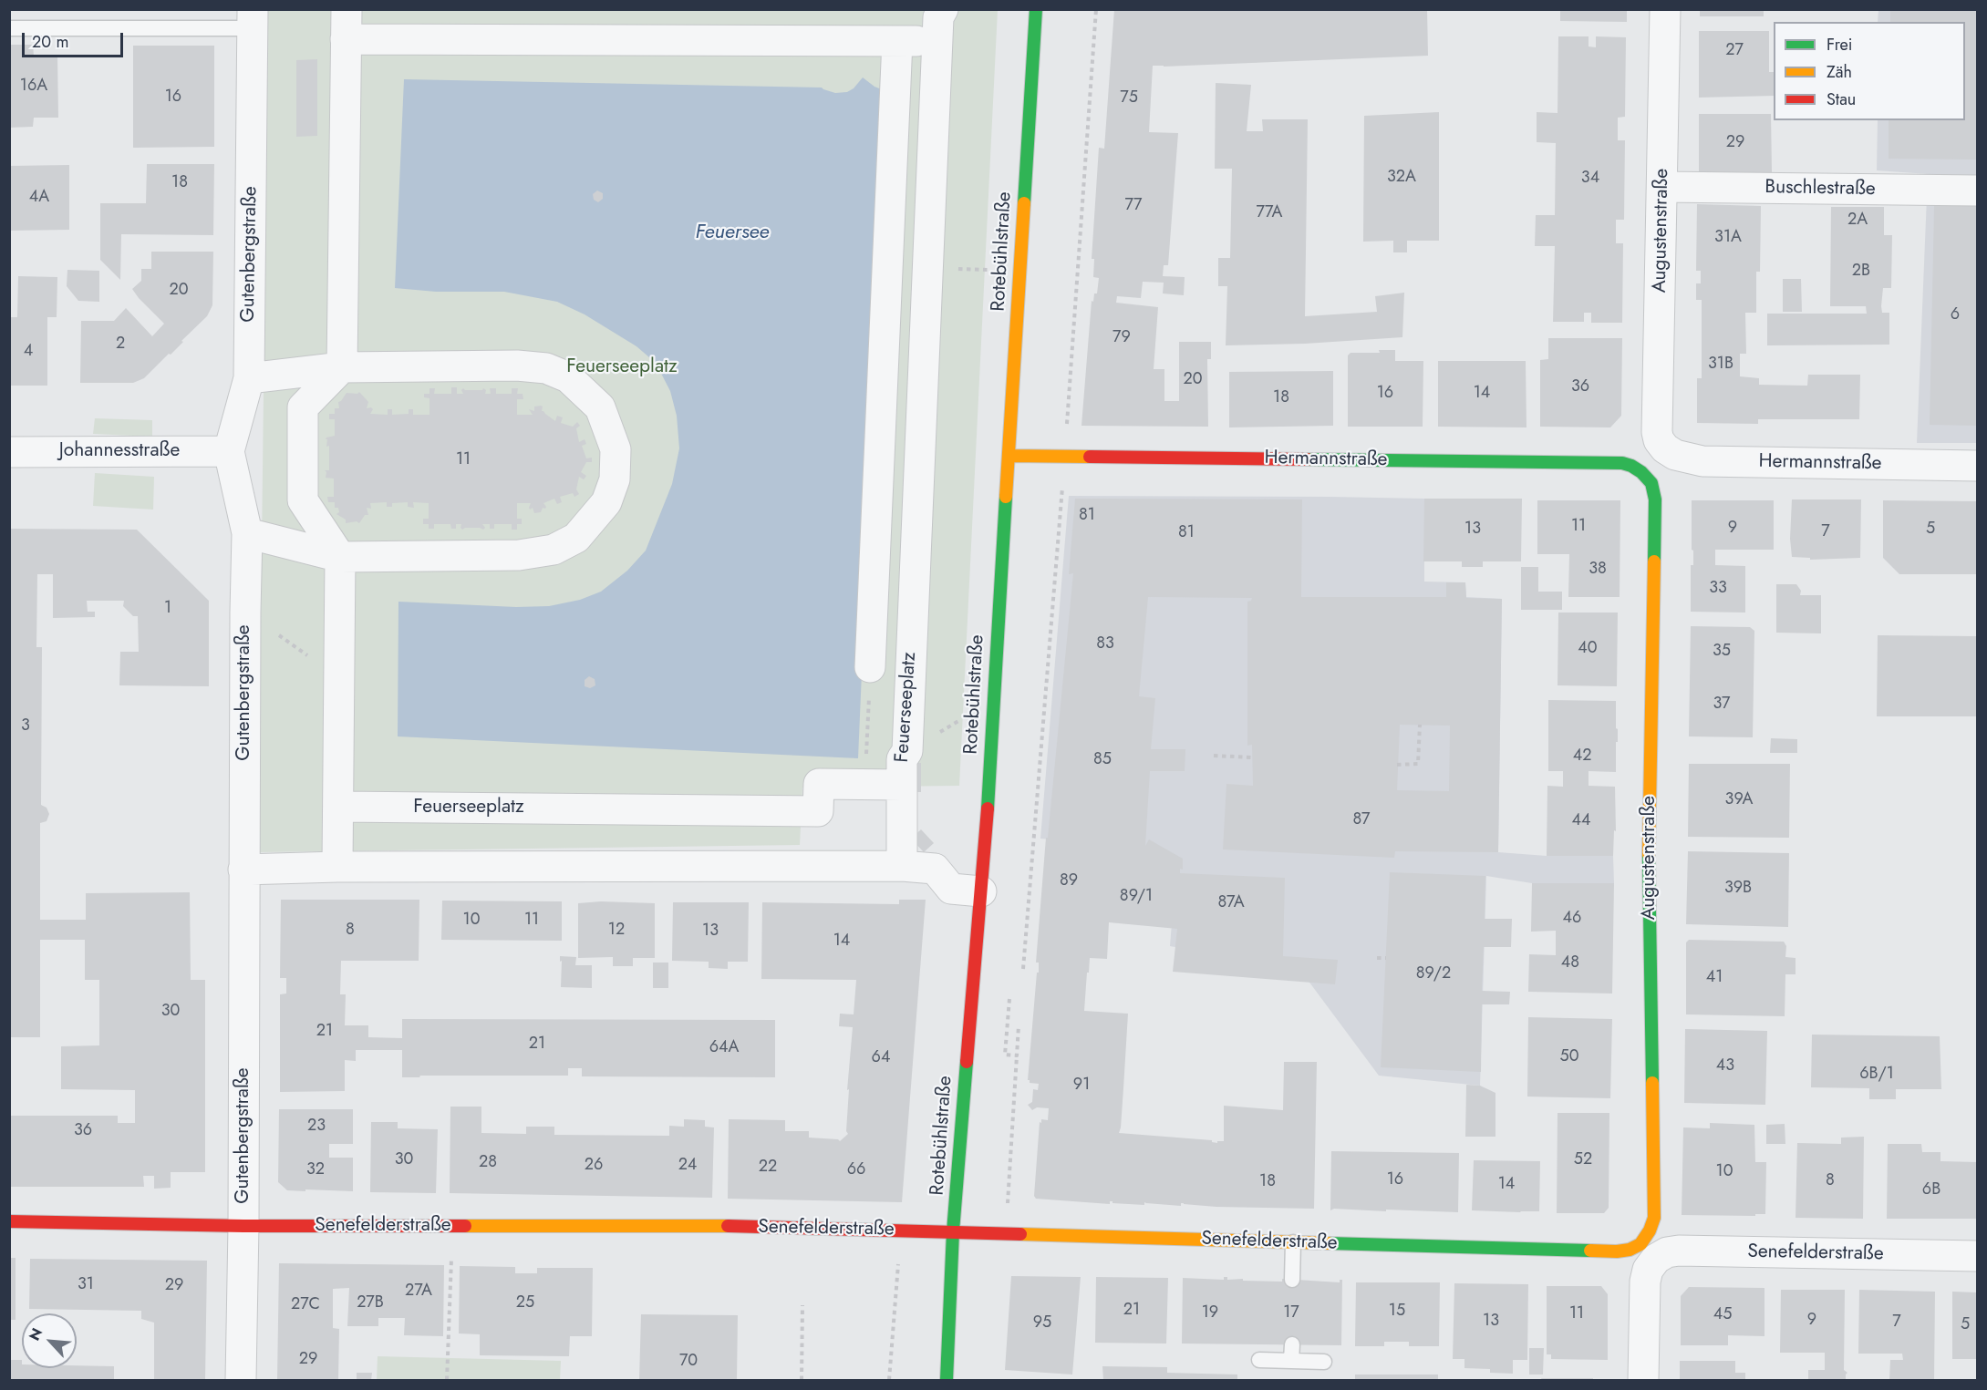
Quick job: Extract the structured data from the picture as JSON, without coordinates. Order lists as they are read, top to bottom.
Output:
{
  "streets": {
    "street": [
      "Buschlestraße",
      "Augustenstraße",
      "Rotebühlstraße",
      "Gutenbergstraße",
      "Johannesstraße",
      "Hermannstraße",
      "Feuerseeplatz",
      "Senefelderstraße"
    ]
  },
  "crossings": [
    ["Buschlestraße", "Augustenstraße"],
    ["Augustenstraße", "Hermannstraße"],
    ["Augustenstraße", "Senefelderstraße"],
    ["Rotebühlstraße", "Hermannstraße"],
    ["Rotebühlstraße", "Senefelderstraße"],
    ["Gutenbergstraße", "Johannesstraße"],
    ["Gutenbergstraße", "Senefelderstraße"]
  ],
  "water": ["Feuersee"],
  "parks": ["Feuerseeplatz"],
  "house_numbers": [
    "27",
    "16A",
    "16",
    "75",
    "29",
    "32A",
    "34",
    "18",
    "4A",
    "77",
    "77A",
    "2A",
    "31A",
    "2B",
    "20",
    "6",
    "79",
    "2",
    "4",
    "31B",
    "20",
    "36",
    "16",
    "14",
    "18",
    "11",
    "81",
    "11",
    "9",
    "13",
    "5",
    "7",
    "81",
    "38",
    "33",
    "1",
    "83",
    "40",
    "35",
    "37",
    "3",
    "42",
    "85",
    "39A",
    "87",
    "44",
    "89",
    "39B",
    "89/1",
    "87A",
    "46",
    "10",
    "11",
    "8",
    "12",
    "13",
    "14",
    "48",
    "89/2",
    "41",
    "30",
    "21",
    "21",
    "64A",
    "50",
    "64",
    "43",
    "6B/1",
    "91",
    "23",
    "36",
    "30",
    "52",
    "28",
    "26",
    "24",
    "22",
    "32",
    "66",
    "10",
    "16",
    "8",
    "18",
    "14",
    "6B",
    "31",
    "29",
    "27A",
    "27B",
    "25",
    "27C",
    "21",
    "15",
    "19",
    "17",
    "11",
    "45",
    "9",
    "13",
    "7",
    "95",
    "5",
    "29",
    "70"
  ],
  "legend": ["Frei", "Zäh", "Stau"],
  "scale_bar": "20 m",
  "north": "top left"
}
